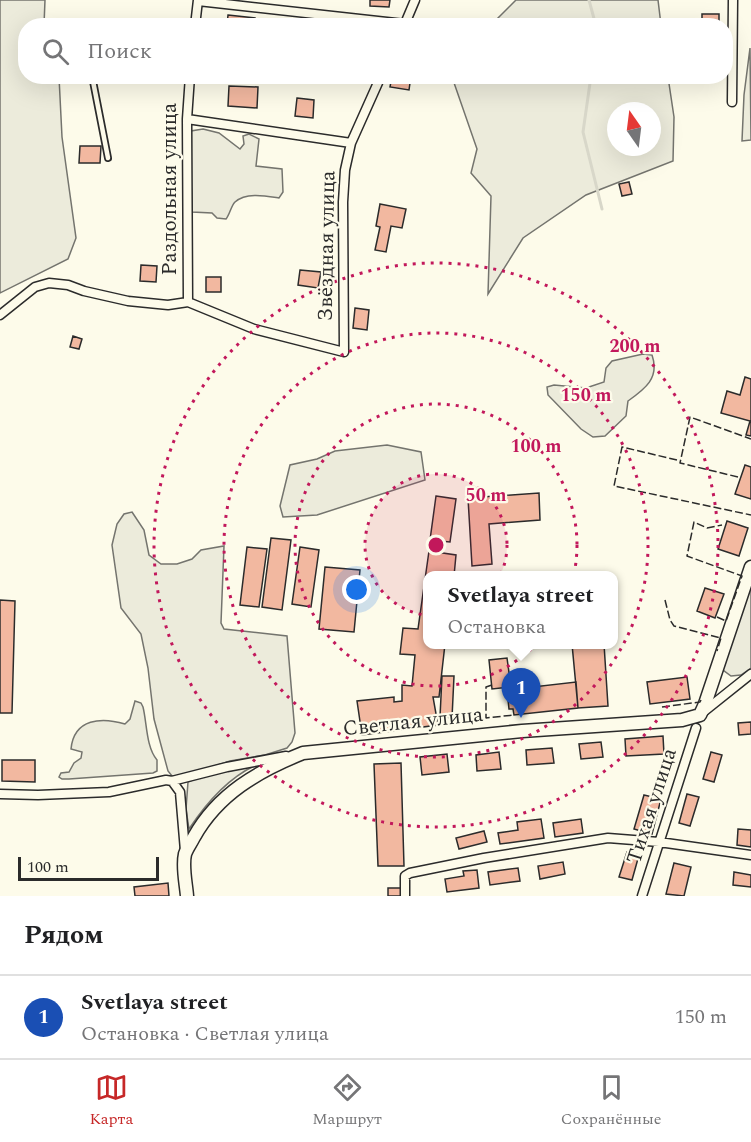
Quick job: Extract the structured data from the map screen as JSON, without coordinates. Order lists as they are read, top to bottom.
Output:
{
  "streets": {
    "street": [
      "Раздольная улица",
      "Звёздная улица",
      "Светлая улица",
      "Тихая улица"
    ]
  },
  "crossings": [
    ["Раздольная улица", "Звёздная улица"]
  ],
  "scale_bar": "100 m",
  "north": "top",
  "page": {
    "search": "Поиск",
    "popup": ["Svetlaya street", "Остановка"],
    "pins": "1",
    "scale": "100 m",
    "heading": "Рядом",
    "list": [
      {
        "mark": "1",
        "name": "Svetlaya street",
        "note": "Остановка · Светлая улица",
        "value": "150 m"
      }
    ],
    "nav": ["Карта", "Маршрут", "Сохранённые"]
  },
  "rings": [
    "200 m",
    "150 m",
    "100 m",
    "50 m"
  ]
}
